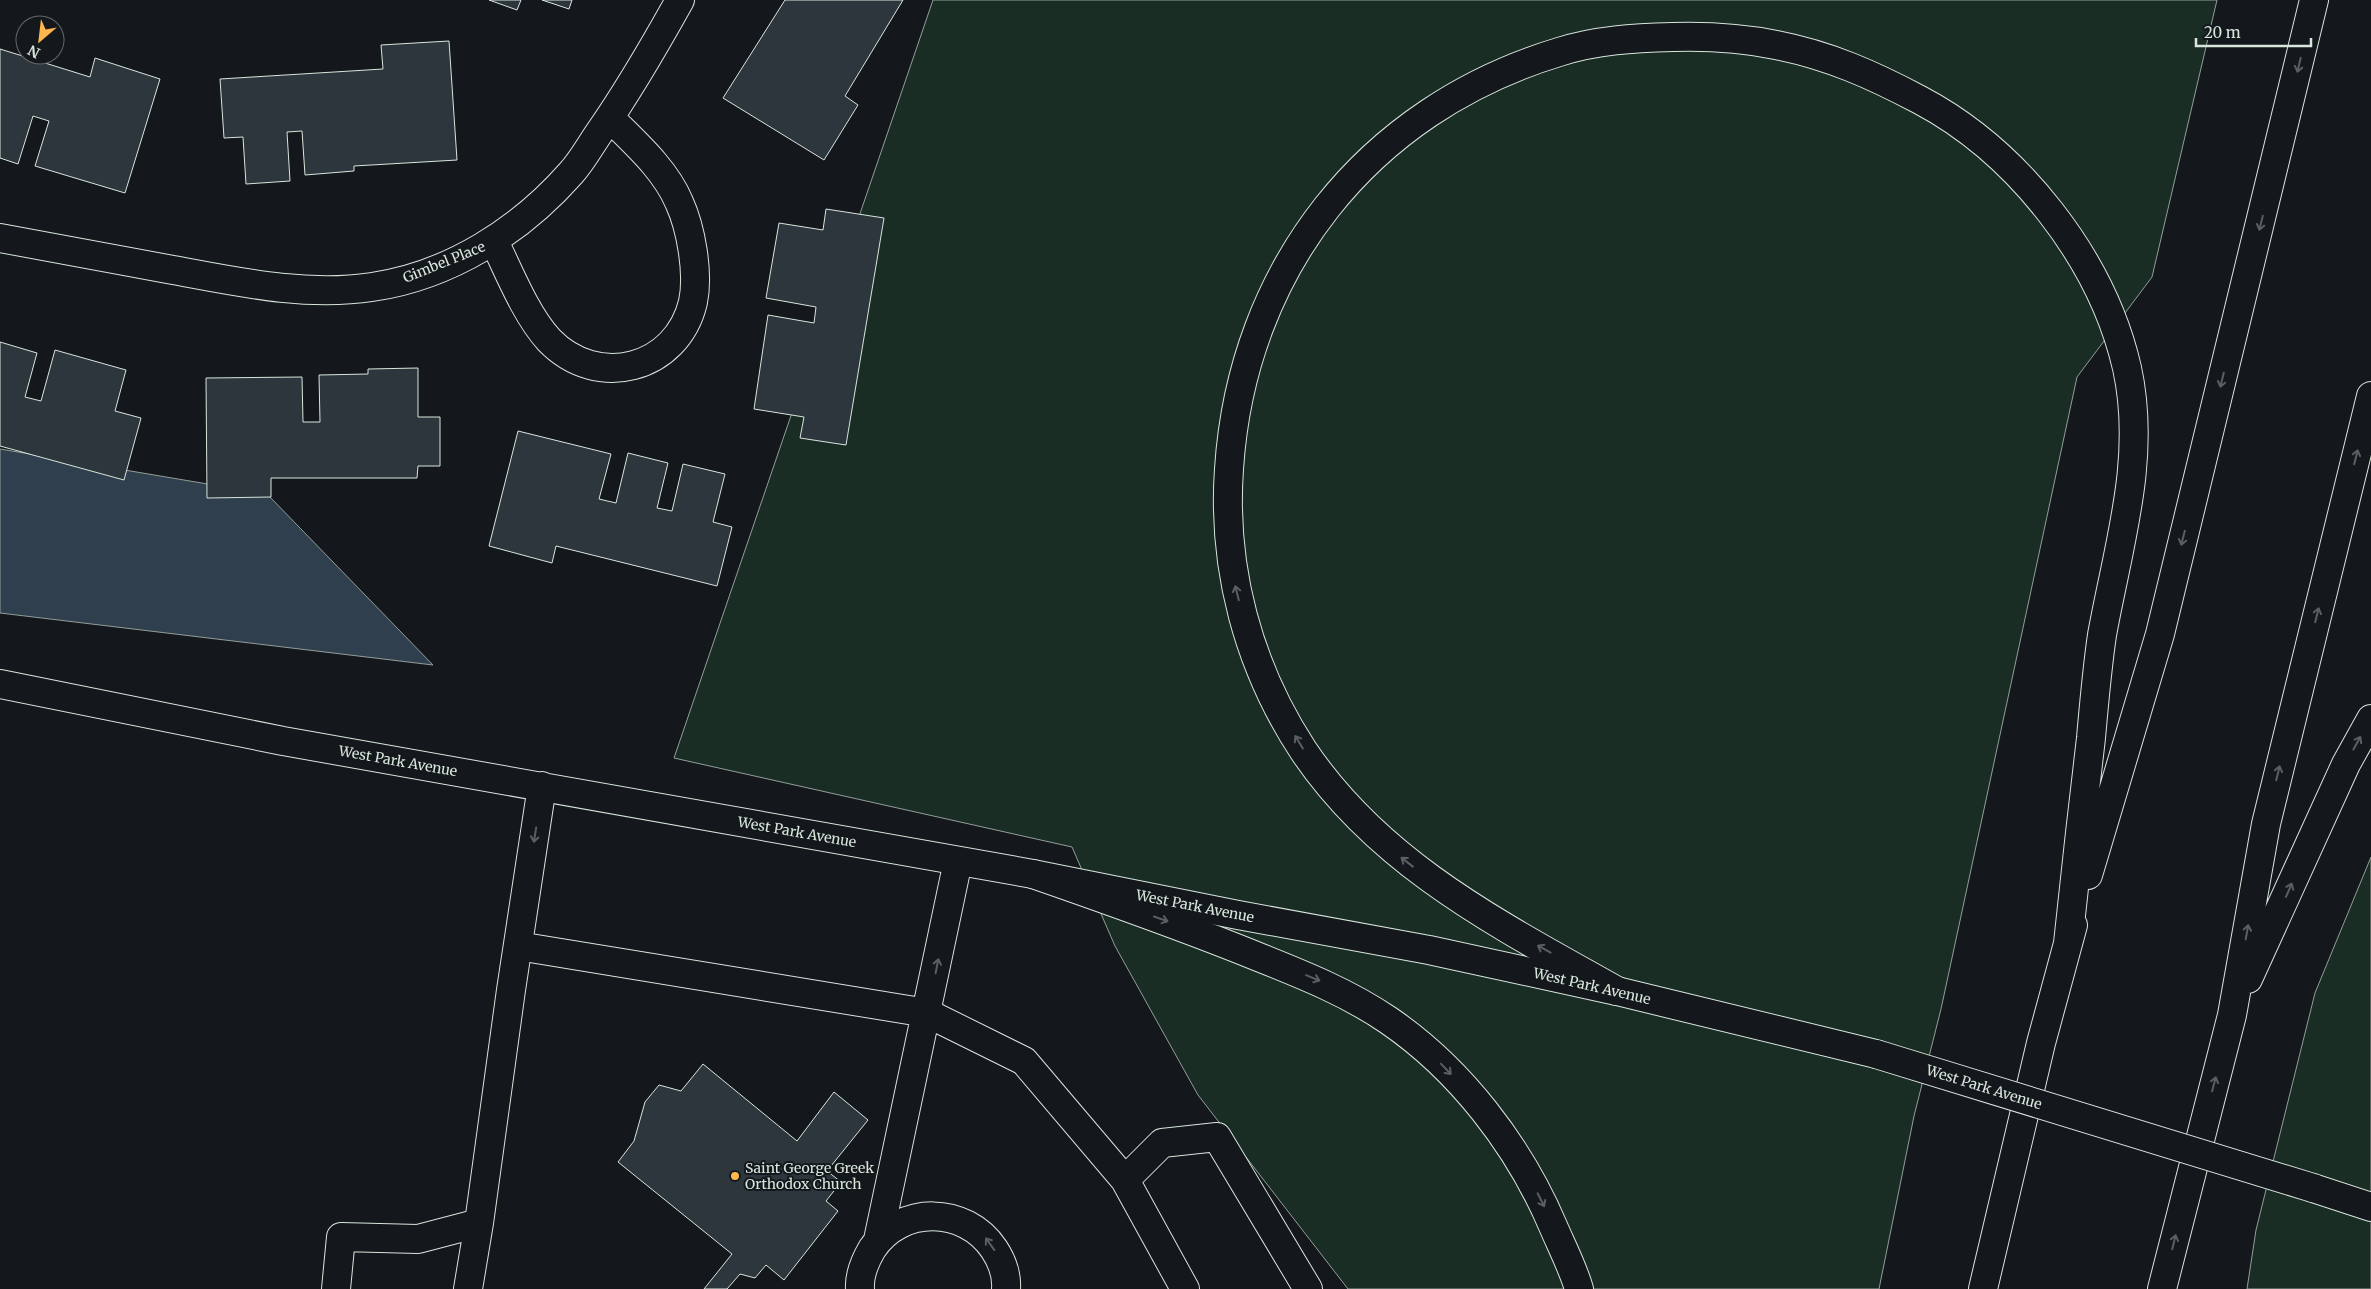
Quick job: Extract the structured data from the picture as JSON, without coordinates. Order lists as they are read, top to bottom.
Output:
{
  "streets": {
    "main road": ["Gimbel Place", "West Park Avenue"]
  },
  "places": ["Saint George Greek Orthodox Church"],
  "scale_bar": "20 m",
  "north": "bottom left"
}
